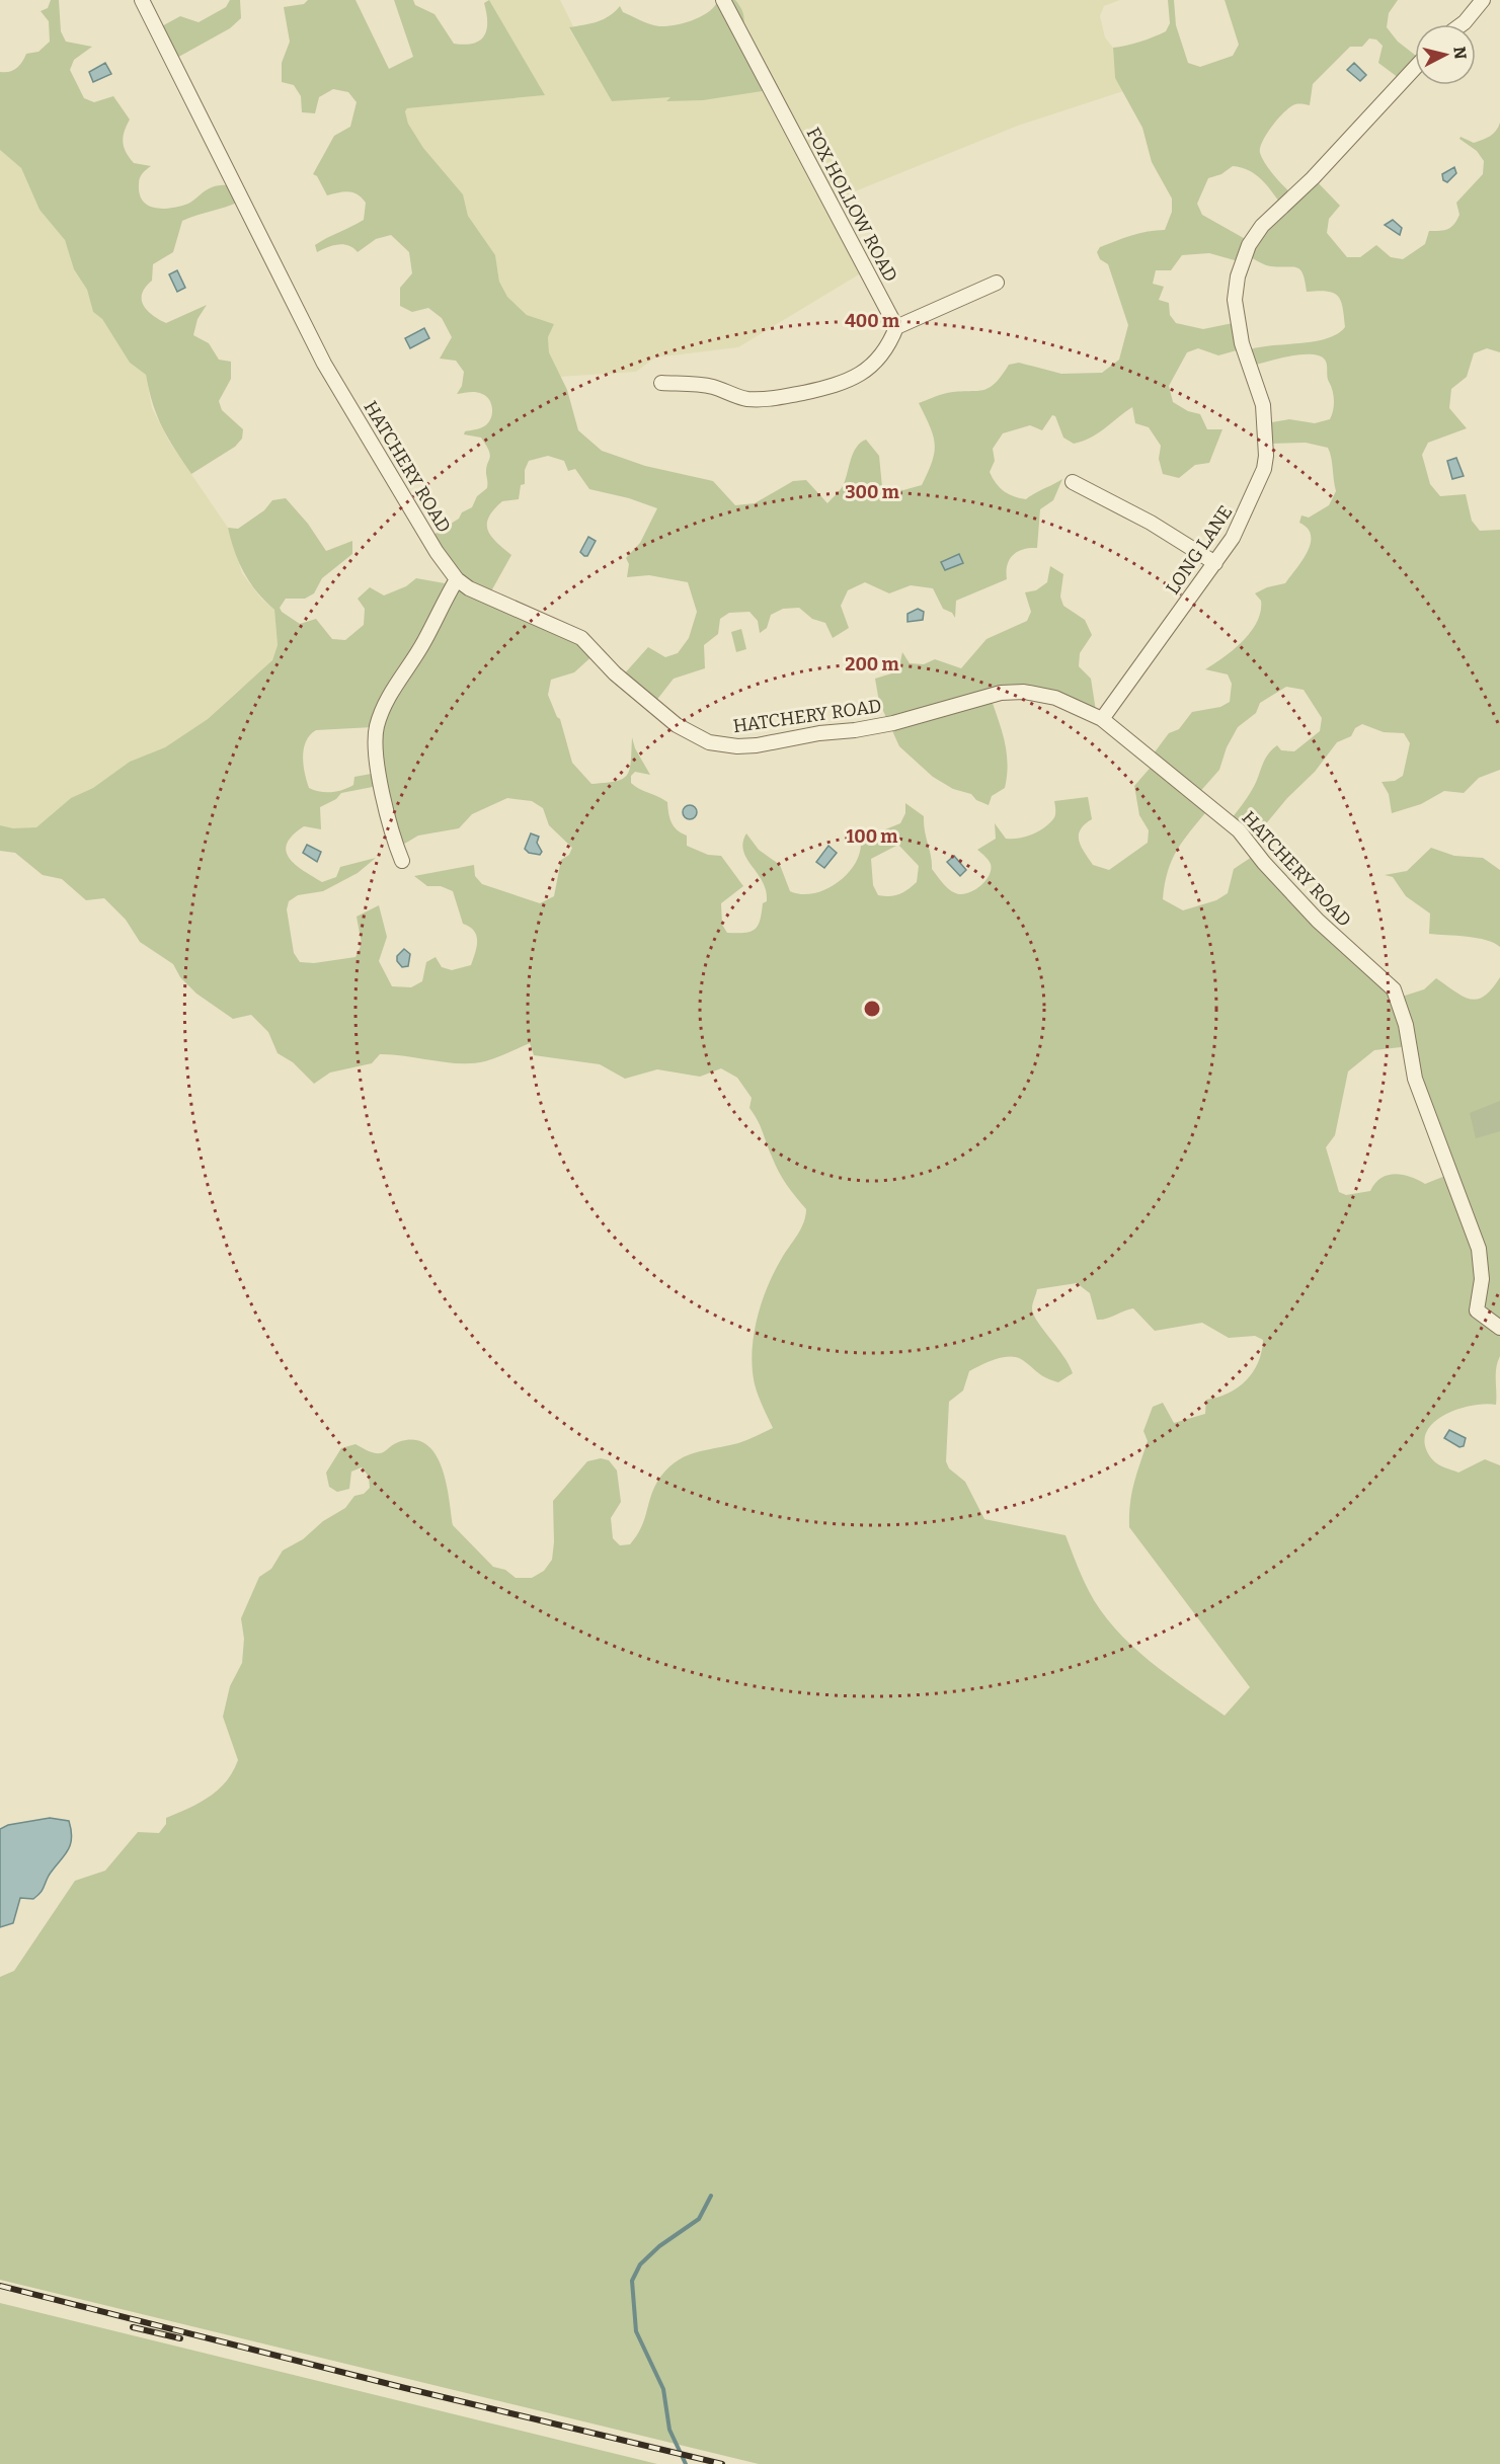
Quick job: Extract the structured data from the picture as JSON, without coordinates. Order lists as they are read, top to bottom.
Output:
{
  "streets": {
    "street": ["FOX HOLLOW ROAD", "HATCHERY ROAD", "LONG LANE"]
  },
  "crossings": [
    ["HATCHERY ROAD", "LONG LANE"]
  ],
  "north": "right",
  "rings": [
    "400 m",
    "300 m",
    "200 m",
    "100 m"
  ]
}
